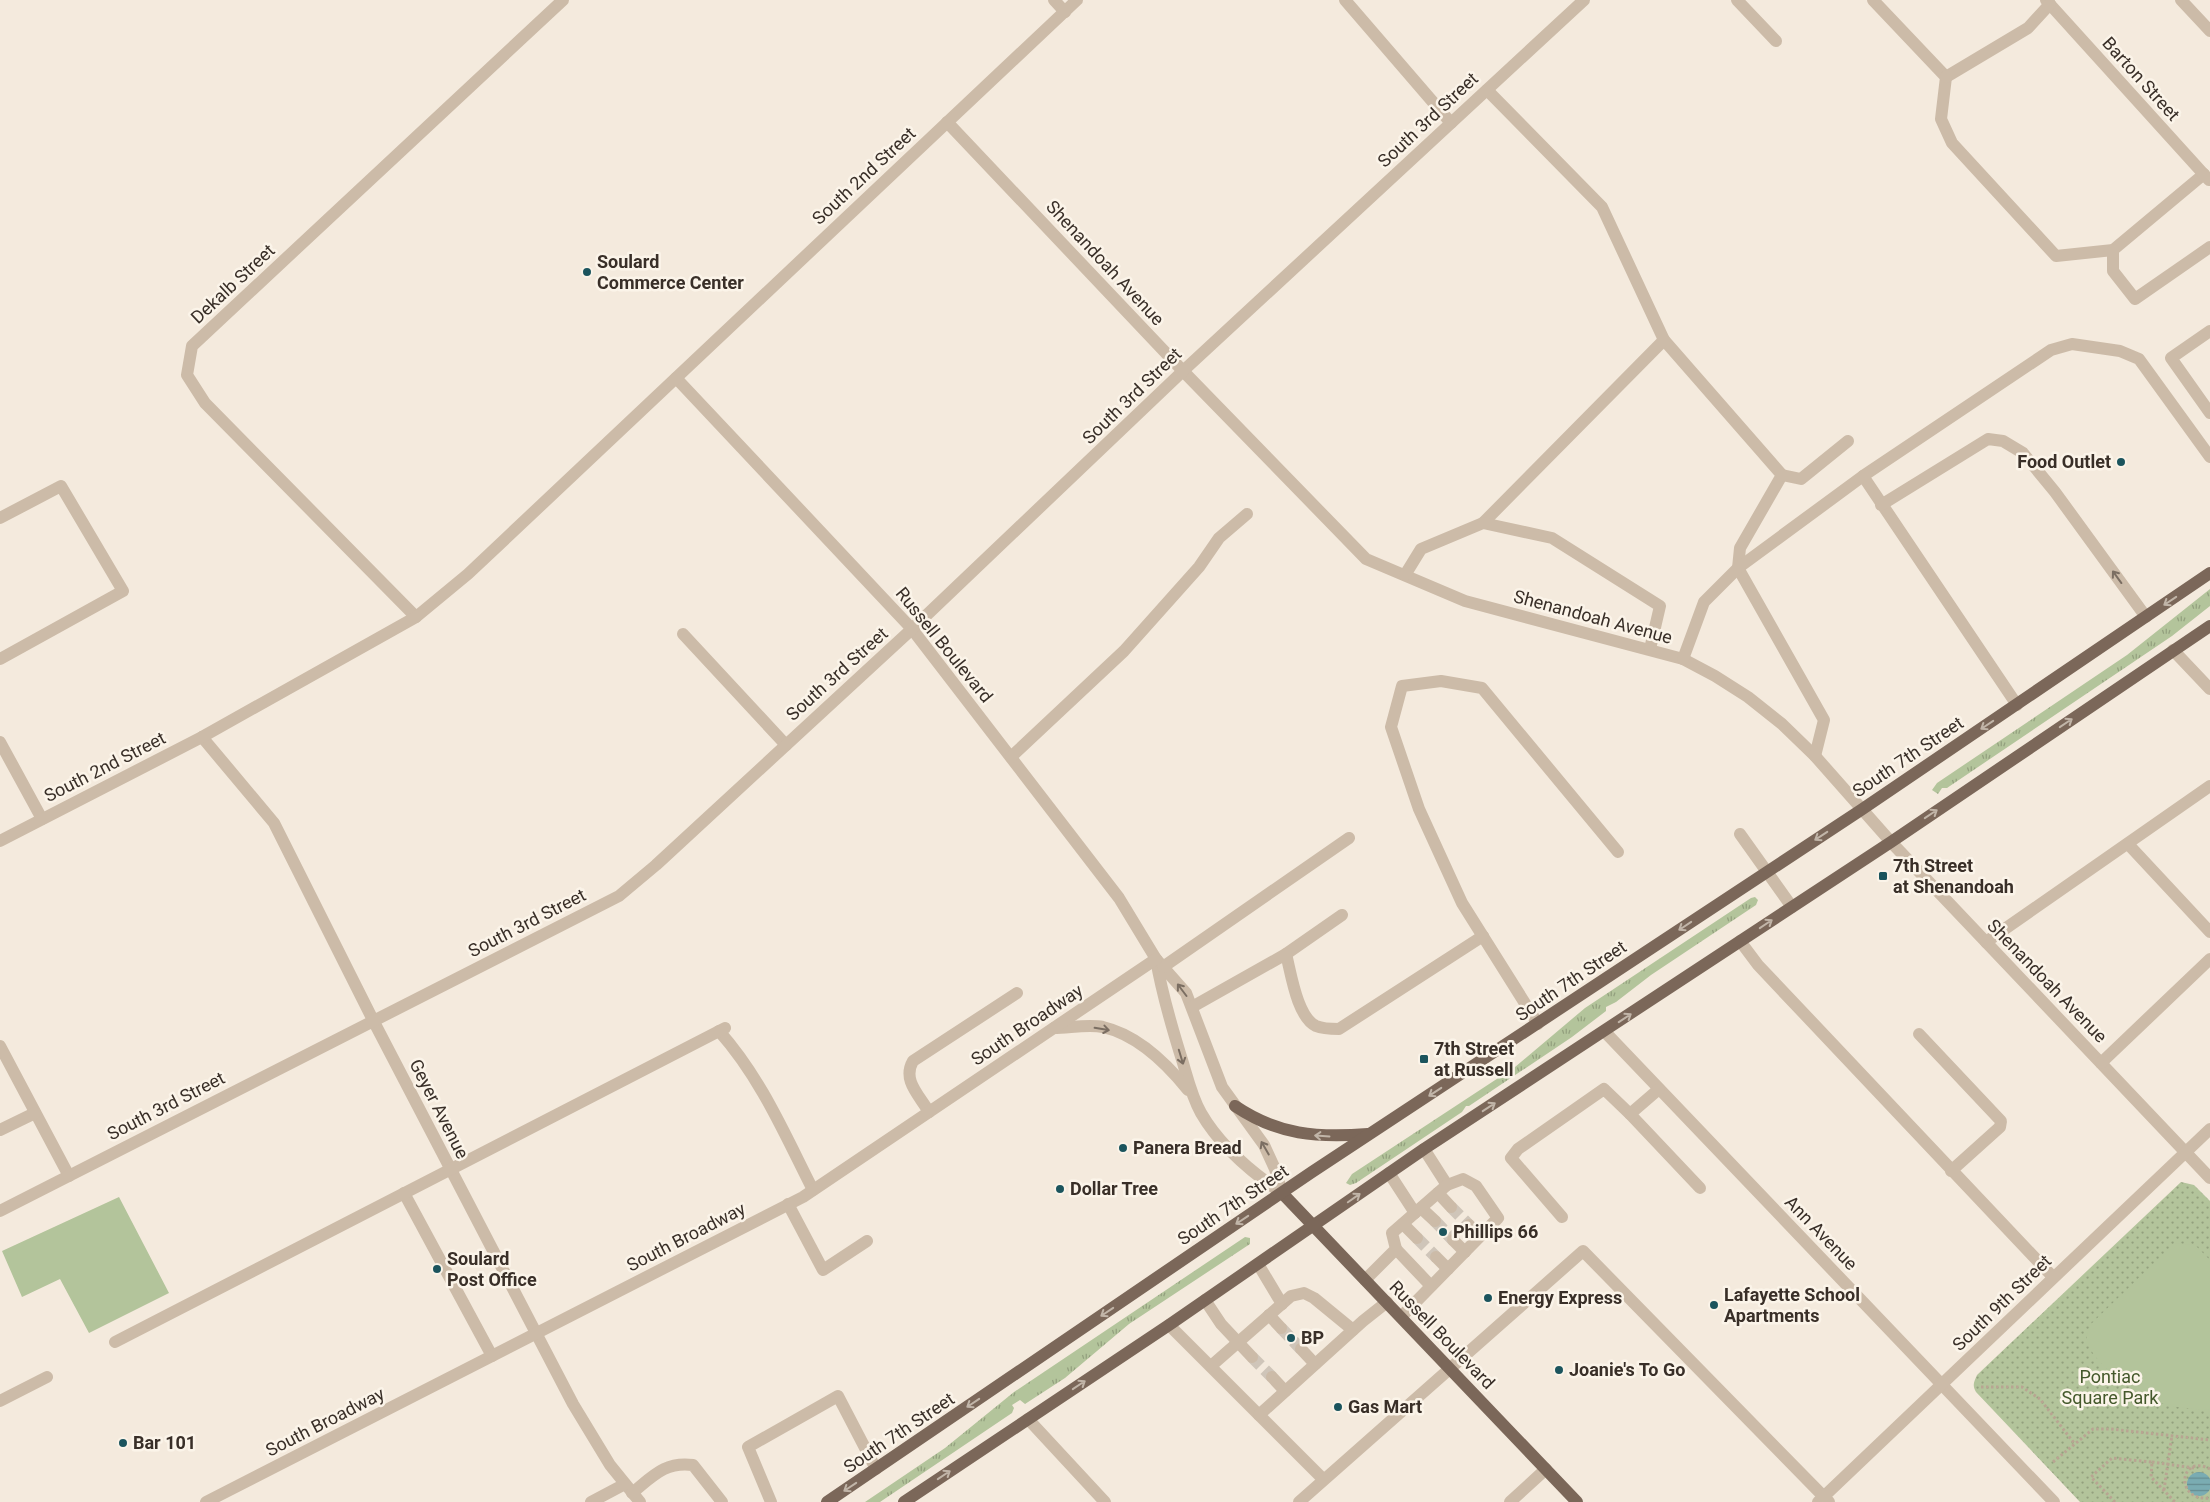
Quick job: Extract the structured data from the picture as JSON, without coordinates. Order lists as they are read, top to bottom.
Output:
{
  "streets": {
    "main road": ["Russell Boulevard", "South 7th Street"],
    "street": [
      "Barton Street",
      "South 3rd Street",
      "South 2nd Street",
      "Shenandoah Avenue",
      "Dekalb Street",
      "South Broadway",
      "Geyer Avenue",
      "Ann Avenue",
      "South 9th Street"
    ]
  },
  "crossings": [
    ["South 3rd Street", "Shenandoah Avenue"],
    ["South 3rd Street", "Russell Boulevard"],
    ["South 3rd Street", "Geyer Avenue"],
    ["South 2nd Street", "Shenandoah Avenue"],
    ["South 2nd Street", "Dekalb Street"],
    ["South 2nd Street", "Russell Boulevard"],
    ["South 2nd Street", "Geyer Avenue"],
    ["Shenandoah Avenue", "South 7th Street"],
    ["Shenandoah Avenue", "South 9th Street"],
    ["Russell Boulevard", "South 7th Street"],
    ["Russell Boulevard", "South Broadway"],
    ["South Broadway", "Geyer Avenue"],
    ["Ann Avenue", "South 9th Street"]
  ],
  "parks": ["Pontiac Square Park"],
  "places": {
    "other": [
      "Soulard Commerce Center",
      "Food Outlet",
      "Panera Bread",
      "Dollar Tree",
      "Phillips 66",
      "Soulard Post Office",
      "Energy Express",
      "Lafayette School Apartments",
      "BP",
      "Joanie's To Go",
      "Gas Mart",
      "Bar 101"
    ],
    "transit": ["7th Street at Shenandoah", "7th Street at Russell"]
  }
}
